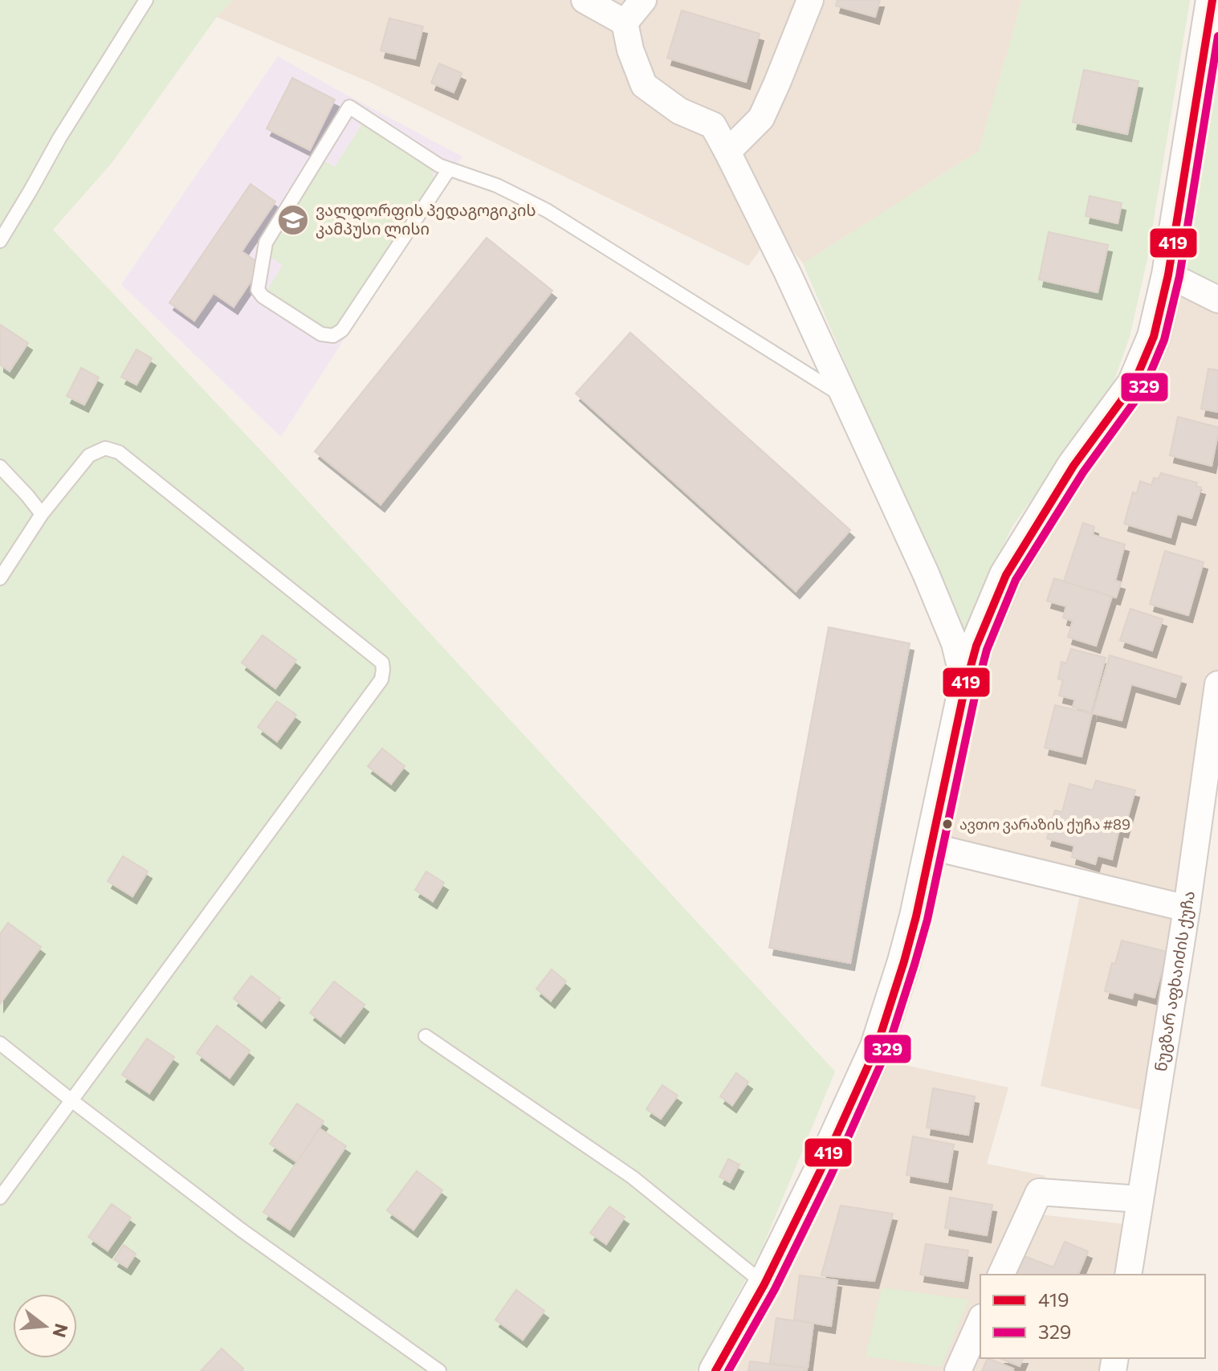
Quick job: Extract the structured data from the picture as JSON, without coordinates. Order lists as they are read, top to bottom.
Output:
{
  "streets": {
    "street": ["ნუგზარ აფხაიძის ქუჩა"]
  },
  "places": {
    "school or university": ["ვალდორფის პედაგოგიკის კამპუსი ლისი"],
    "other": ["ავთო ვარაზის ქუჩა #89"]
  },
  "lines": ["transit line 419", "transit line 329"],
  "legend": ["419", "329"],
  "north": "right"
}
